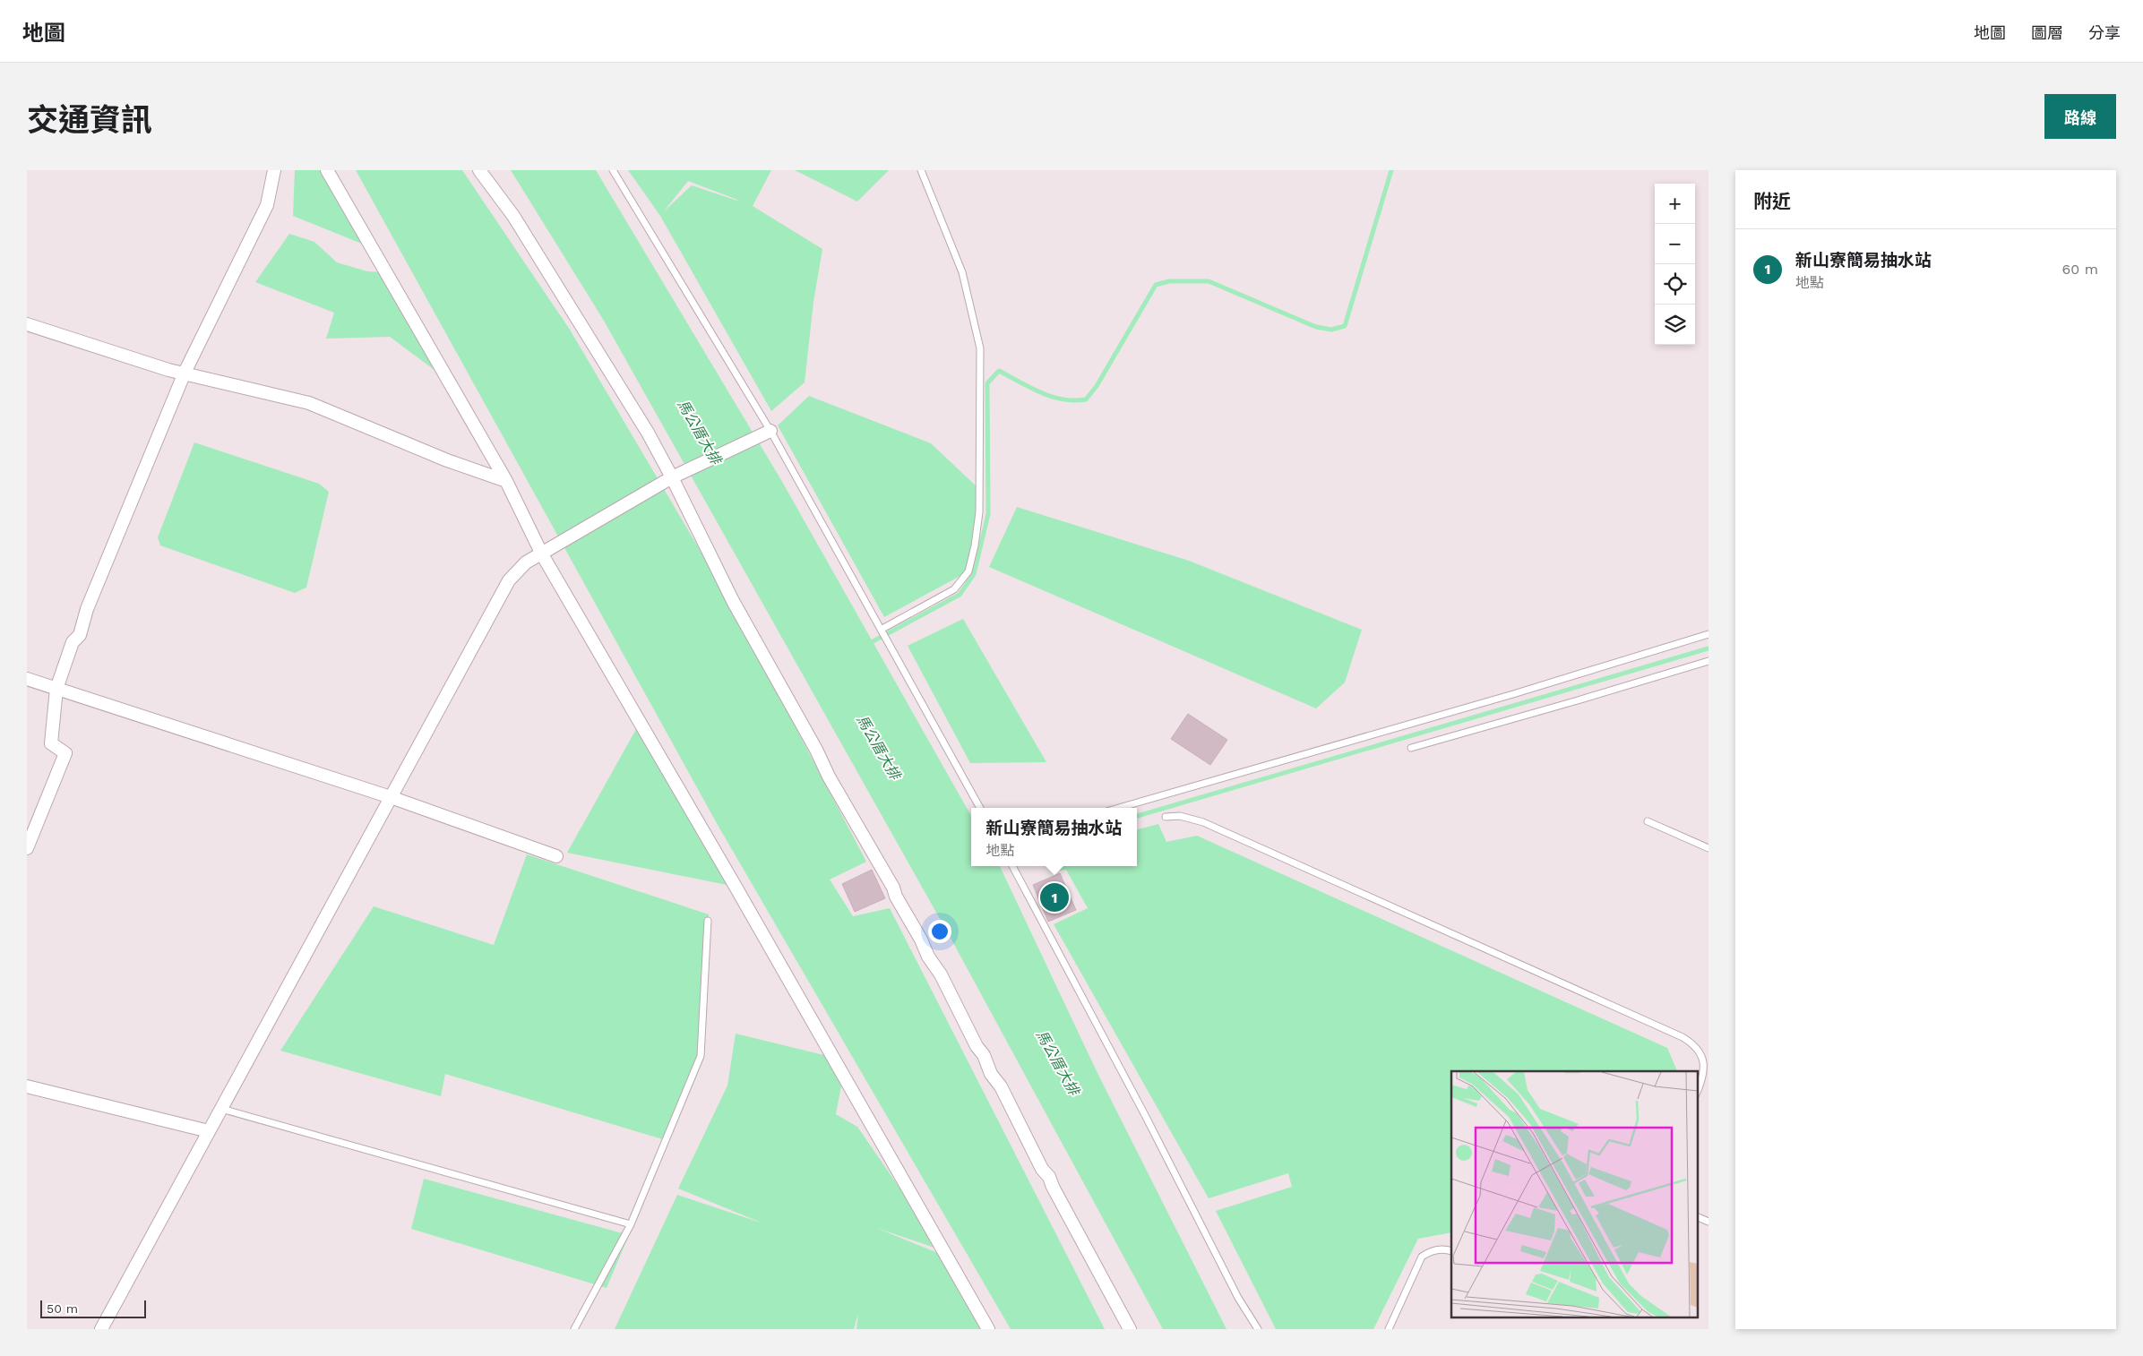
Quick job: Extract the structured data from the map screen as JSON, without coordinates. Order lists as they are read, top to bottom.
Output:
{
  "water": ["馬公厝大排"],
  "scale_bar": "50 m",
  "page": {
    "header": "地圖",
    "nav": ["地圖", "圖層", "分享"],
    "title": "交通資訊",
    "buttons": "路線",
    "heading": "附近",
    "map_buttons": ["+", "−"],
    "list": [
      {
        "mark": "1",
        "name": "新山寮簡易抽水站",
        "note": "地點",
        "value": "60 m"
      }
    ],
    "popup": ["新山寮簡易抽水站", "地點"],
    "pins": "1",
    "scale": "50 m"
  }
}
